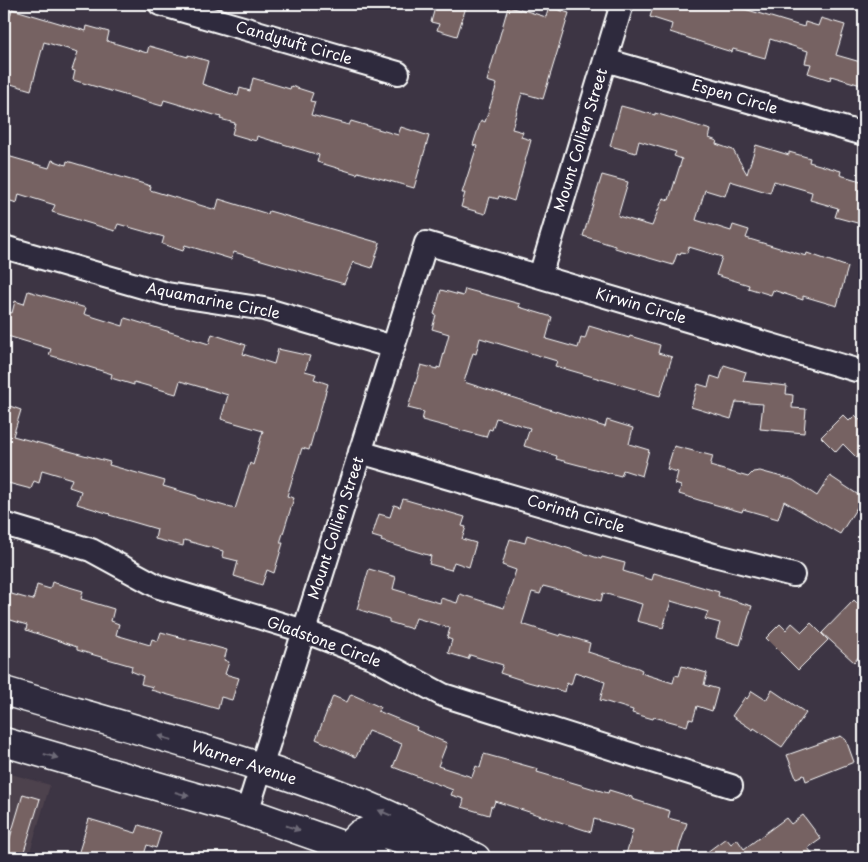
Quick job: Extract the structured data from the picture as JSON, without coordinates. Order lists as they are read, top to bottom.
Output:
{
  "streets": {
    "main road": ["Warner Avenue"],
    "street": [
      "Candytuft Circle",
      "Espen Circle",
      "Mount Collien Street",
      "Aquamarine Circle",
      "Kirwin Circle",
      "Corinth Circle",
      "Gladstone Circle"
    ]
  },
  "crossings": [
    ["Espen Circle", "Mount Collien Street"],
    ["Mount Collien Street", "Aquamarine Circle"],
    ["Mount Collien Street", "Kirwin Circle"],
    ["Mount Collien Street", "Corinth Circle"],
    ["Mount Collien Street", "Gladstone Circle"],
    ["Mount Collien Street", "Warner Avenue"]
  ]
}
